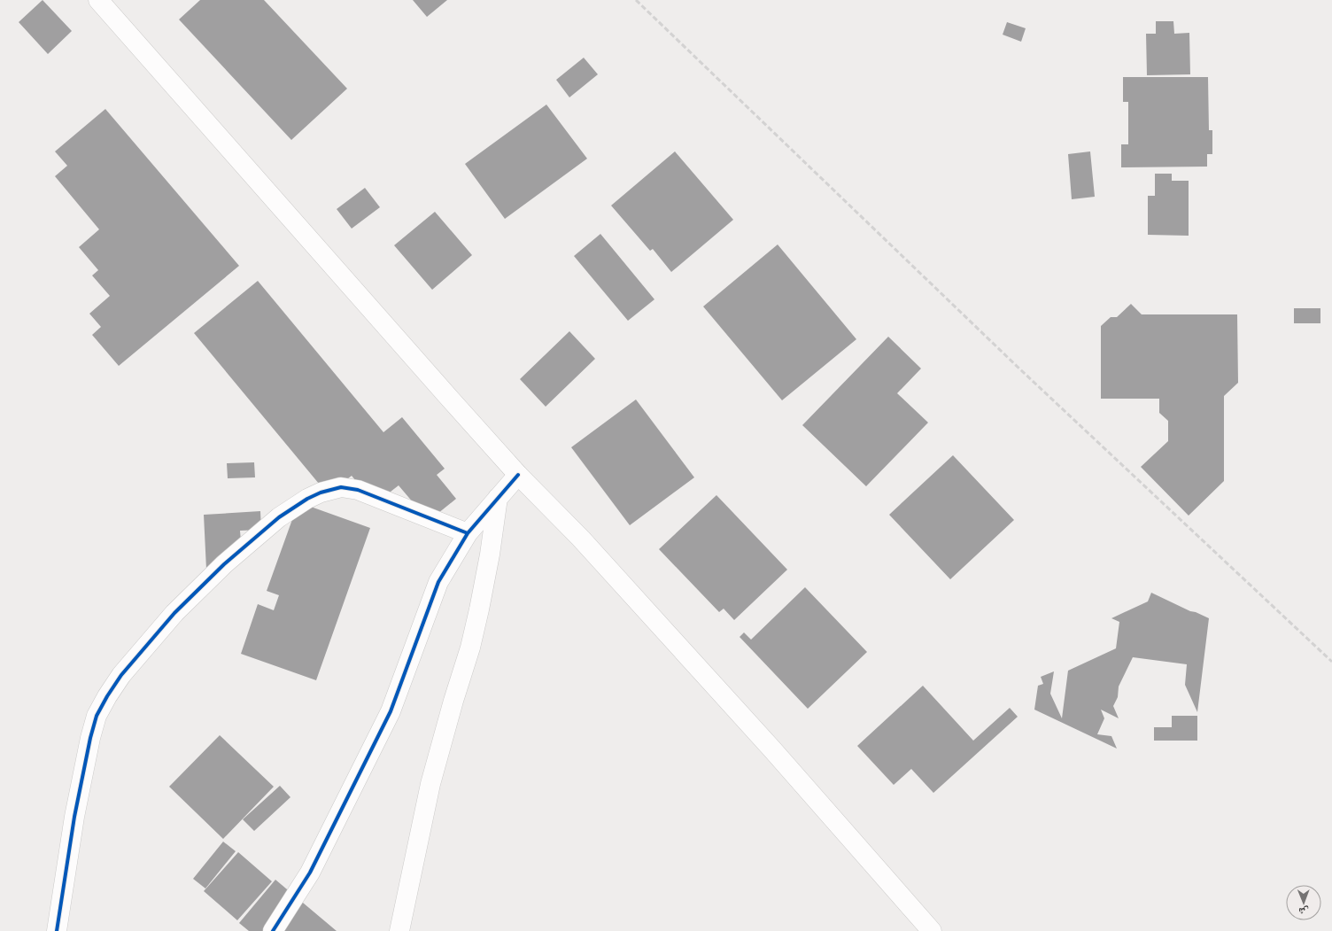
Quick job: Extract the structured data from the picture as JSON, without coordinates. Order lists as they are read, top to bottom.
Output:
{
  "north": "bottom"
}
